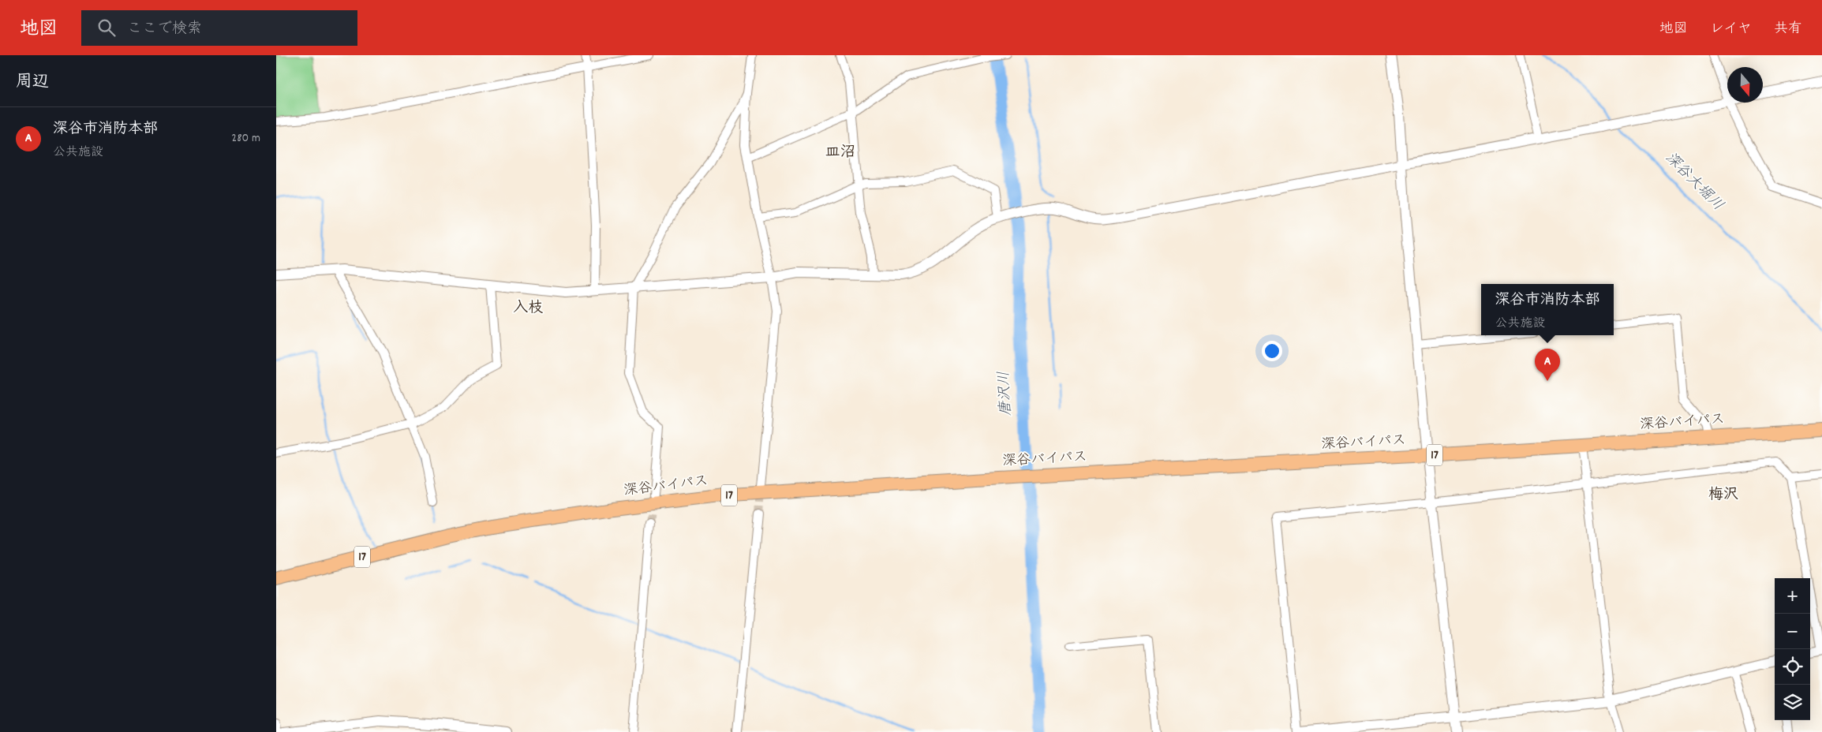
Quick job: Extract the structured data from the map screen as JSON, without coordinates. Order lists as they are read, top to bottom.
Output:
{
  "streets": {
    "highway": ["深谷バイパス", "17"]
  },
  "districts": ["皿沼", "入枝", "梅沢"],
  "water": ["深谷大堀川", "唐沢川"],
  "north": "bottom",
  "page": {
    "header": "地図",
    "search": "ここで検索",
    "nav": ["地図", "レイヤ", "共有"],
    "heading": "周辺",
    "list": [
      {
        "mark": "A",
        "name": "深谷市消防本部",
        "note": "公共施設",
        "value": "280 m"
      }
    ],
    "popup": ["深谷市消防本部", "公共施設"],
    "pins": "A",
    "map_buttons": ["+", "−"]
  }
}
